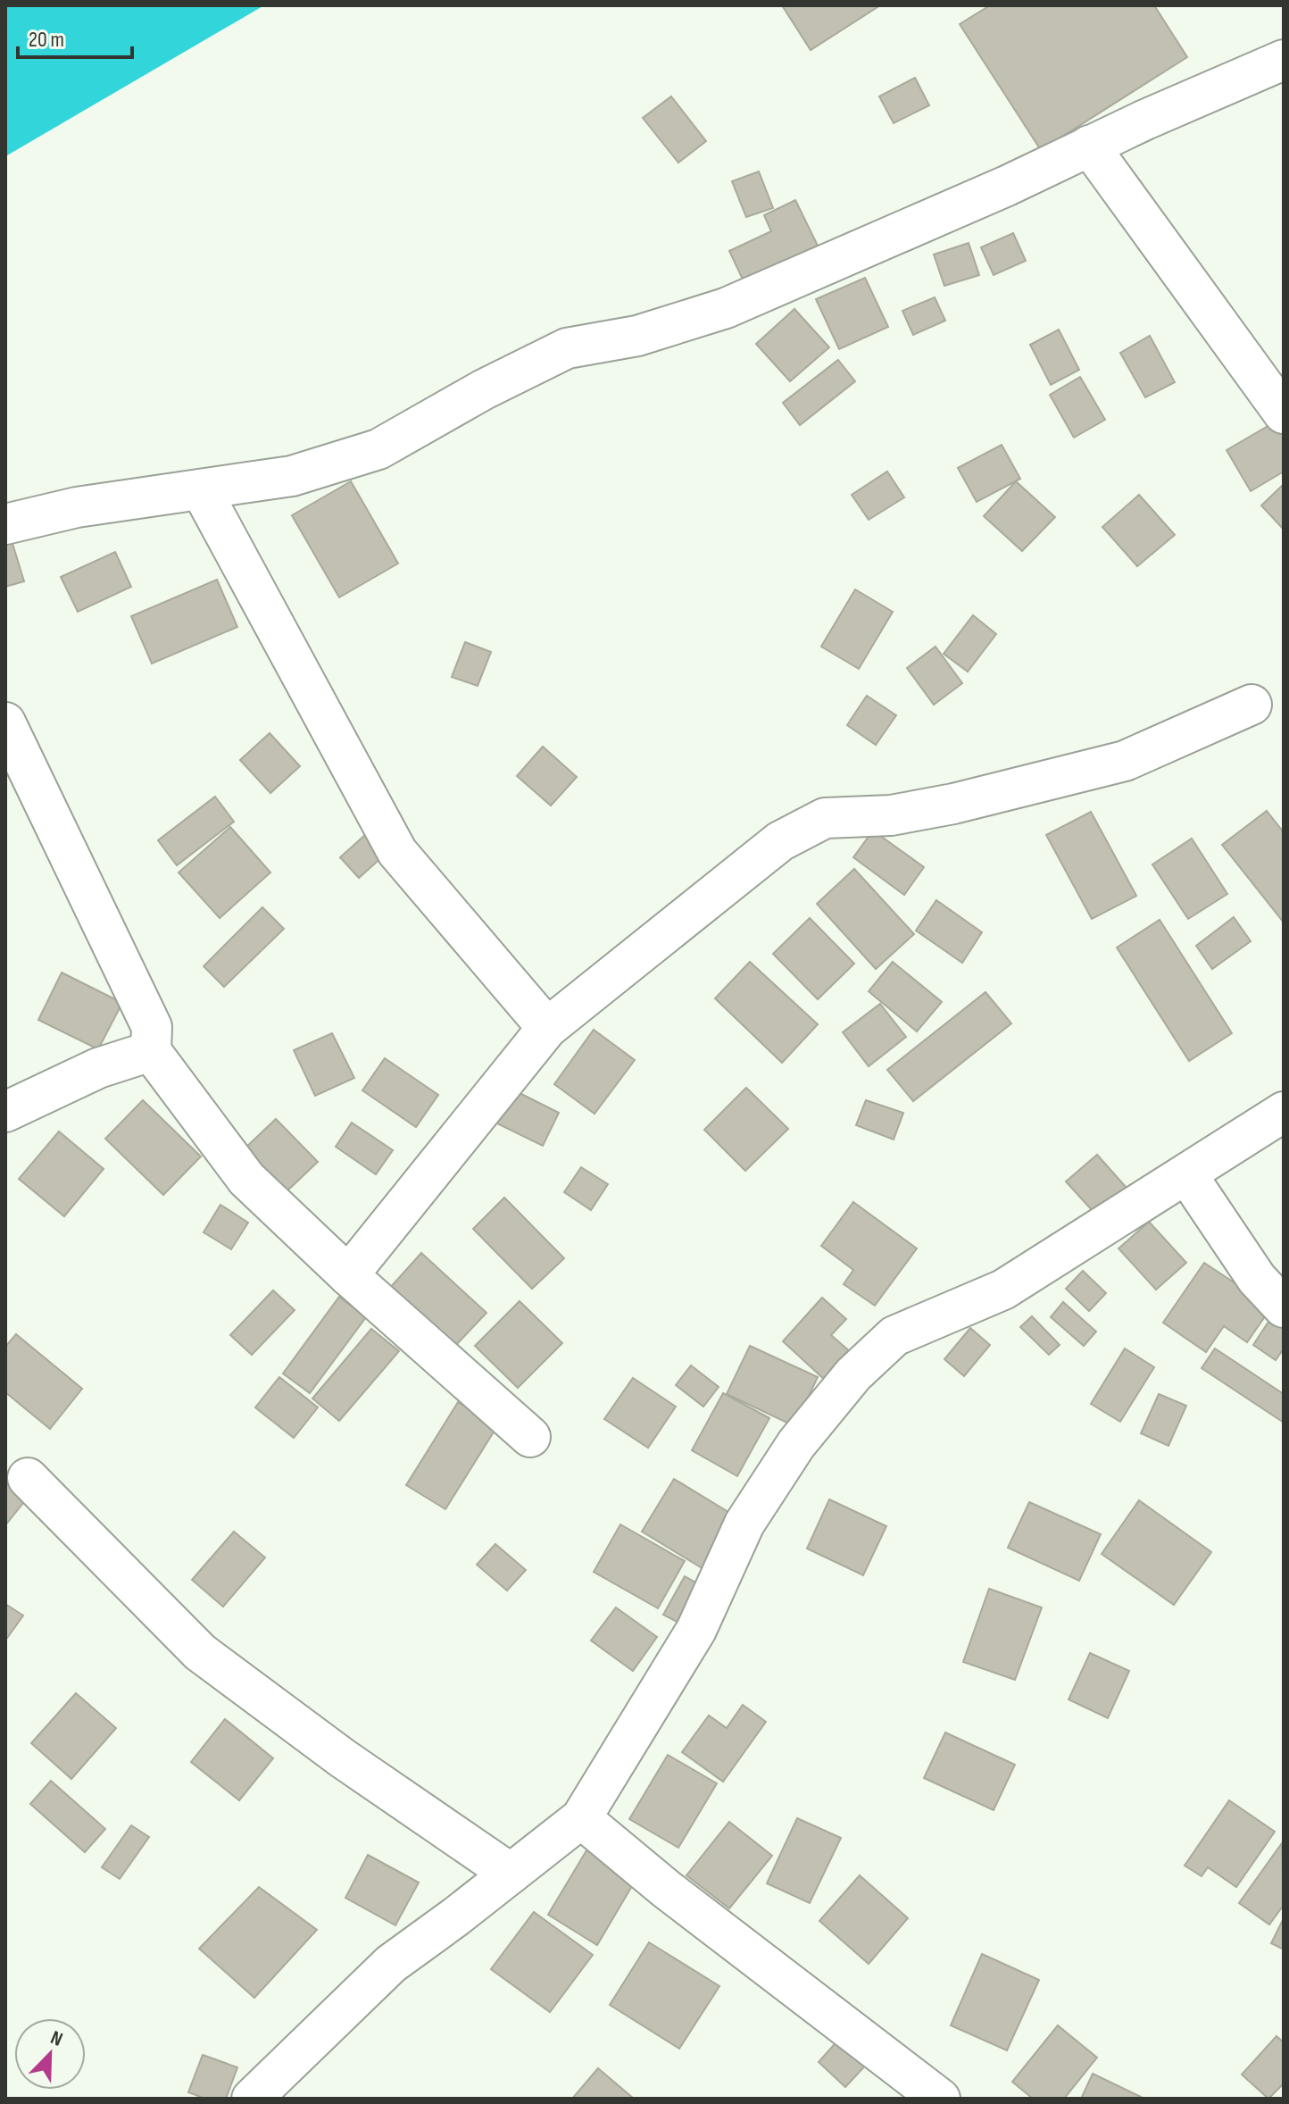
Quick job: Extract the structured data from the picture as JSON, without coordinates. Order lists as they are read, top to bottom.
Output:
{
  "scale_bar": "20 m",
  "north": "top right"
}
